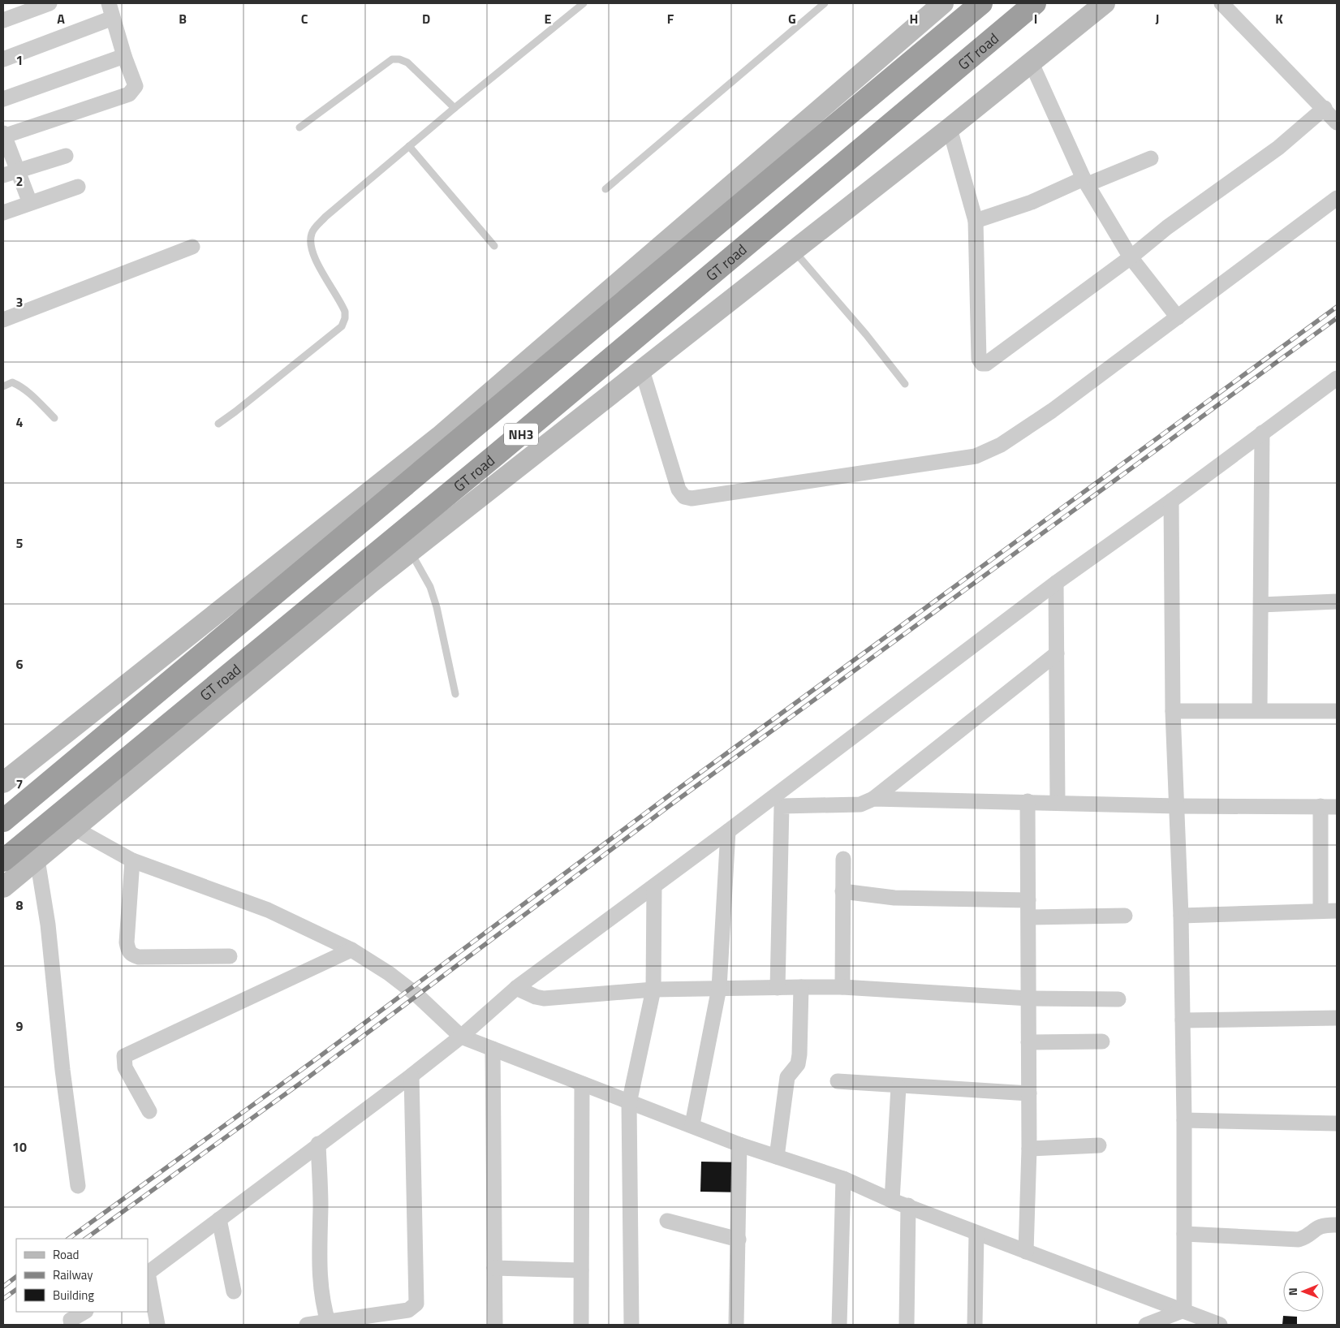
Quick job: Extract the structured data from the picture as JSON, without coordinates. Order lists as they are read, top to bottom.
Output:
{
  "streets": {
    "highway": ["GT road", "NH3"]
  },
  "legend": ["Road", "Railway", "Building"],
  "north": "left",
  "grid": {
    "columns": [
      "A",
      "B",
      "C",
      "D",
      "E",
      "F",
      "G",
      "H",
      "I",
      "J",
      "K"
    ],
    "rows": [
      "1",
      "2",
      "3",
      "4",
      "5",
      "6",
      "7",
      "8",
      "9",
      "10"
    ]
  }
}
